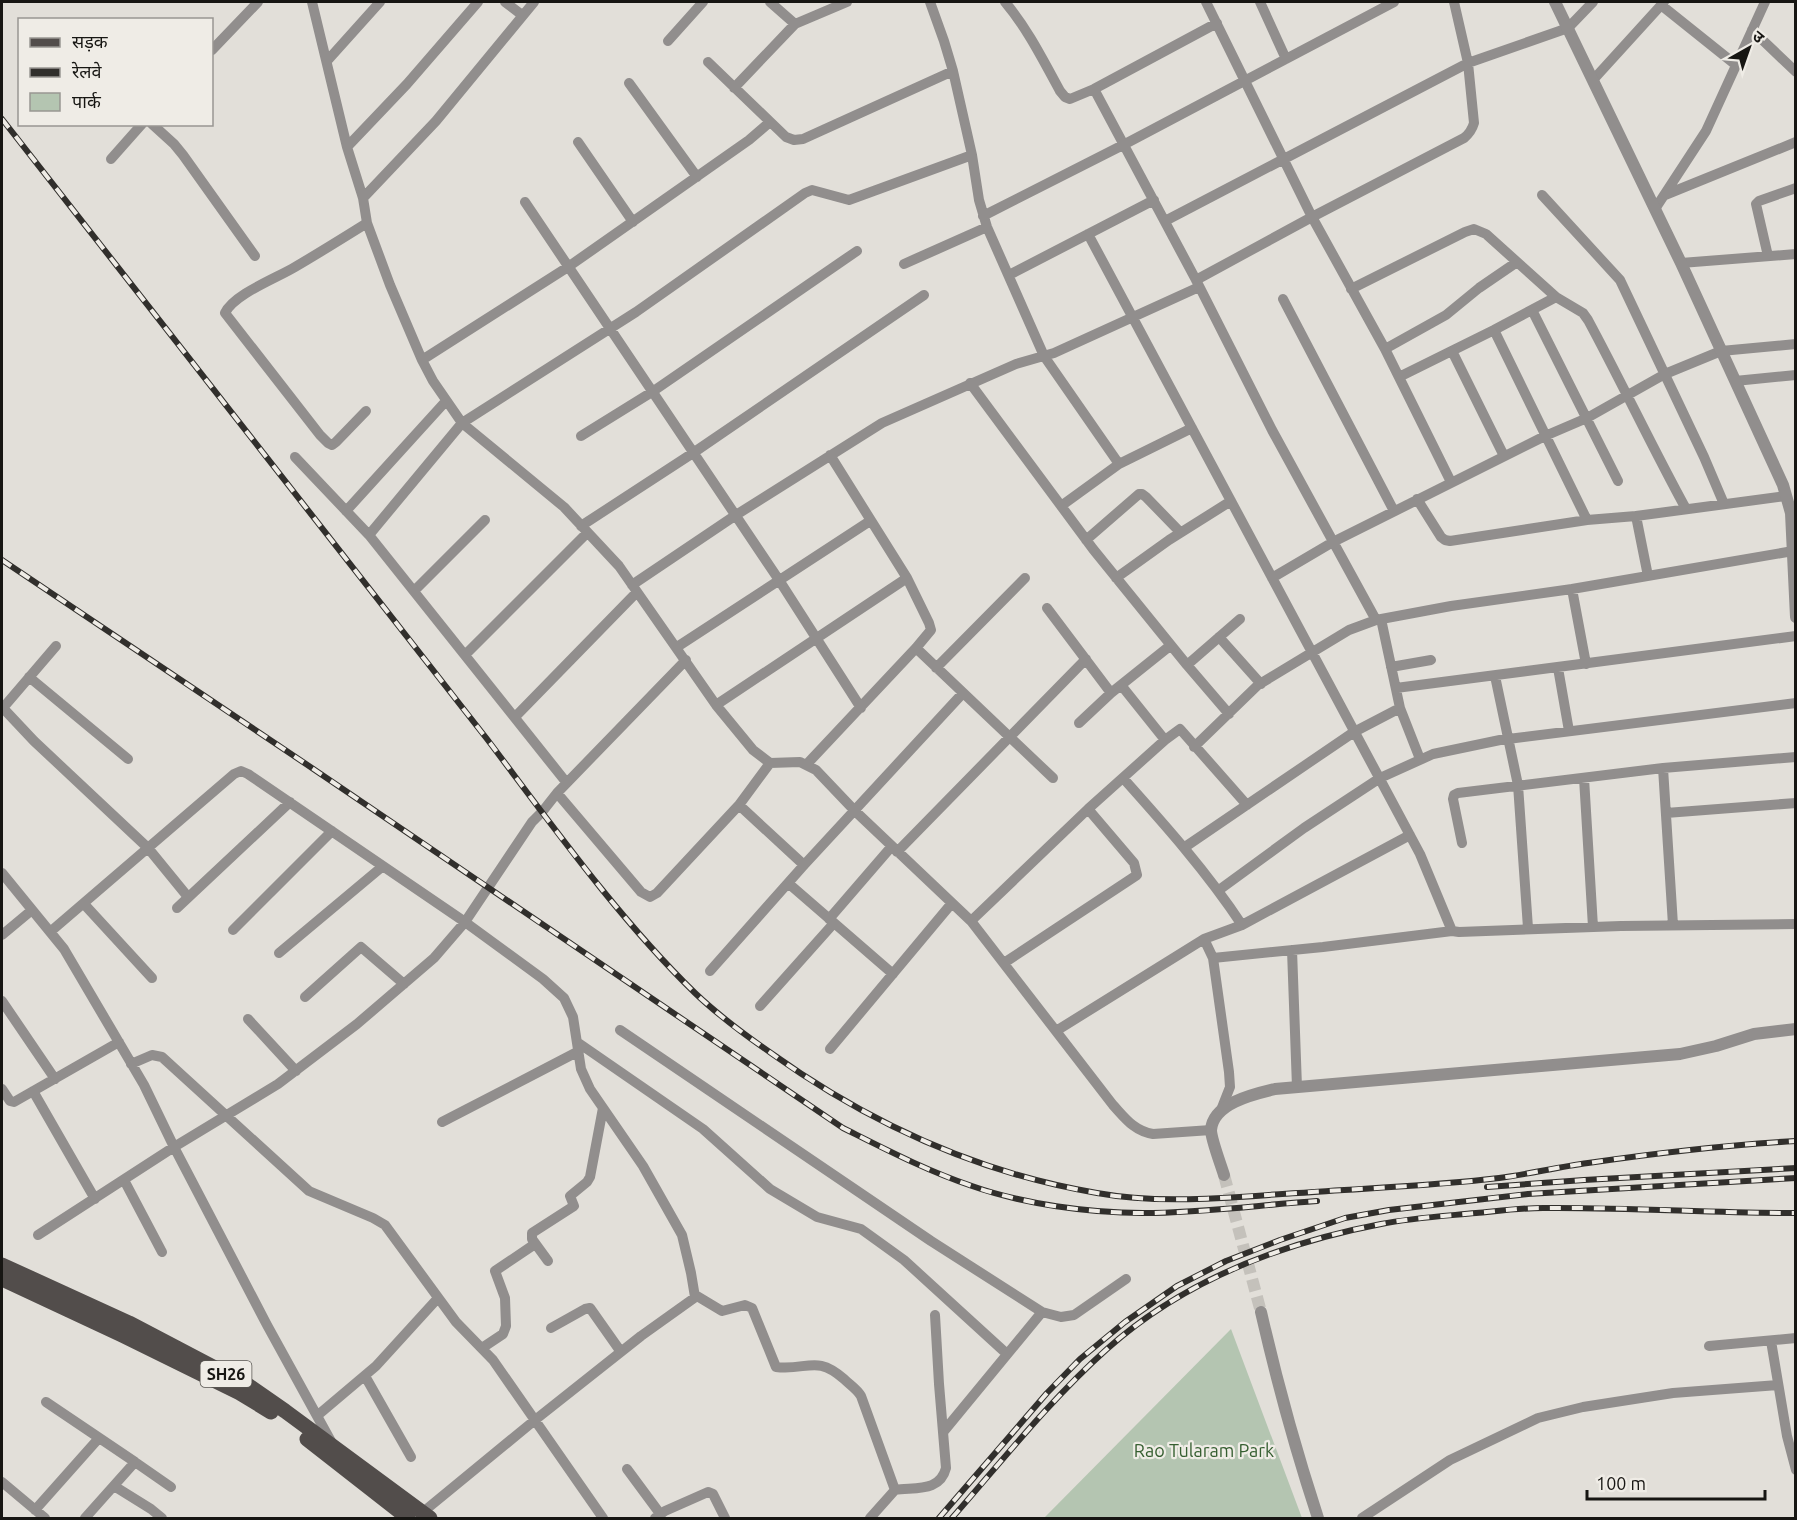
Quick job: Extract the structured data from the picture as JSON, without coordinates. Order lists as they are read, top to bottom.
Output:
{
  "streets": {
    "main road": ["SH26"]
  },
  "parks": ["Rao Tularam Park"],
  "legend": ["सड़क", "रेलवे", "पार्क"],
  "scale_bar": "100 m",
  "north": "top right"
}
